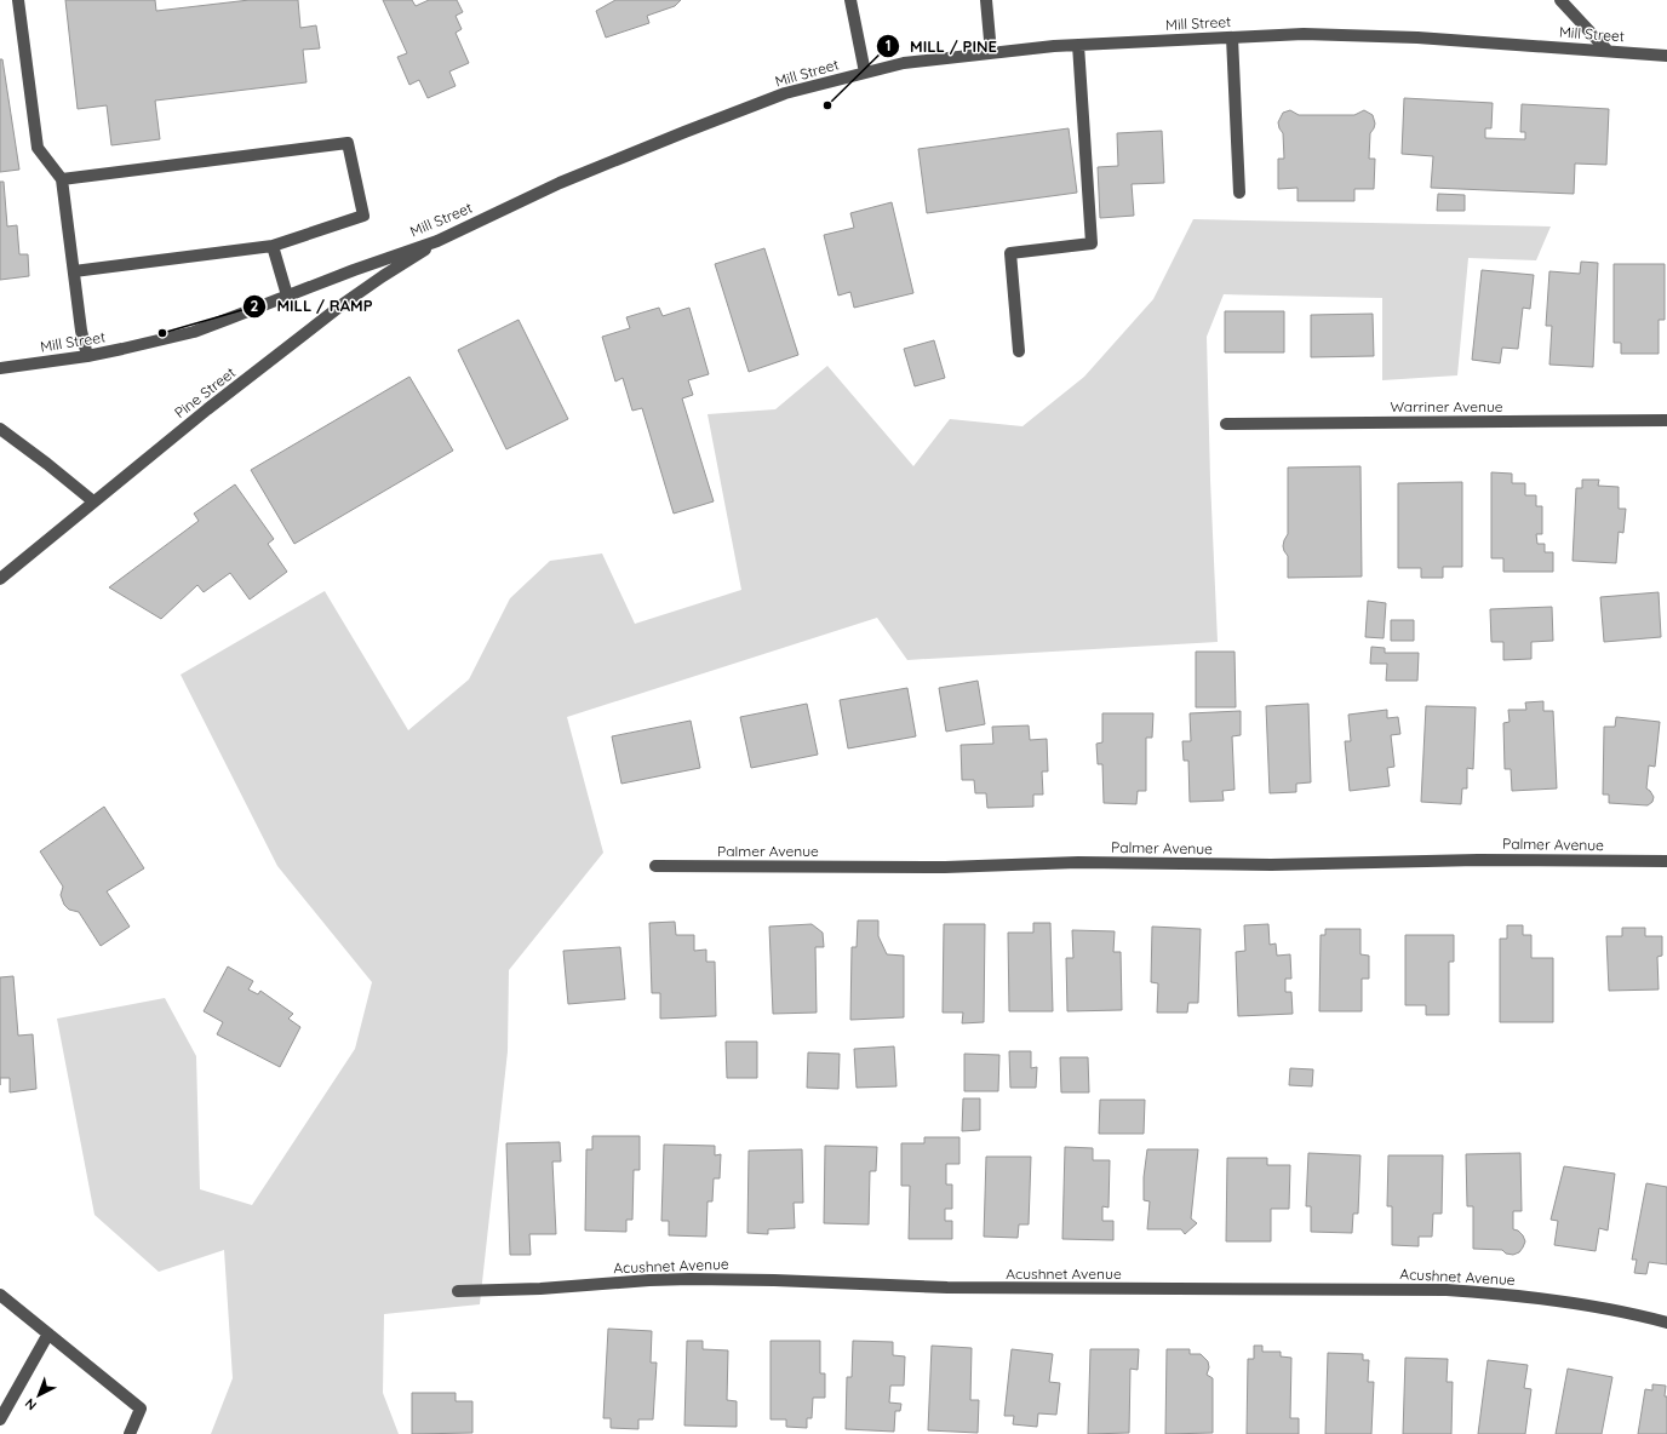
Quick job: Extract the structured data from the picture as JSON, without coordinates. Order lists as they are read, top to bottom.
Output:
{
  "streets": {
    "street": [
      "Mill Street",
      "Pine Street",
      "Warriner Avenue",
      "Palmer Avenue",
      "Acushnet Avenue"
    ]
  },
  "crossings": [
    ["Mill Street", "Pine Street"]
  ],
  "places": ["MILL / PINE", "MILL / RAMP"],
  "north": "bottom left"
}
